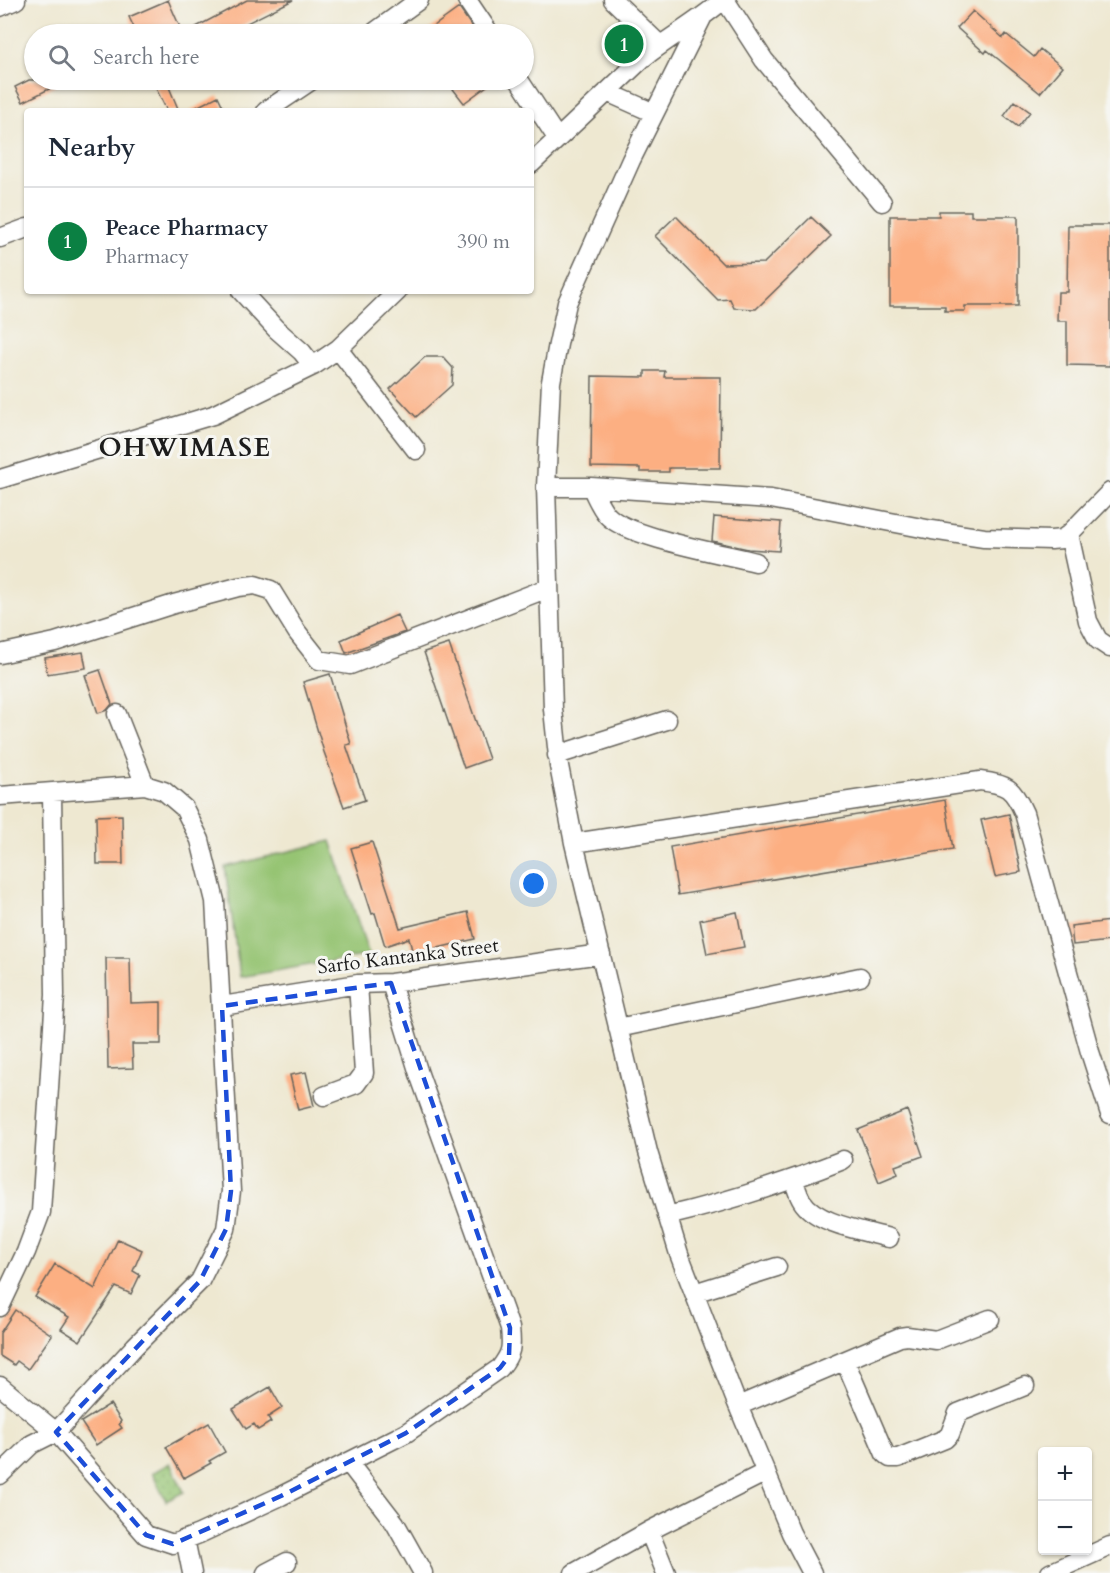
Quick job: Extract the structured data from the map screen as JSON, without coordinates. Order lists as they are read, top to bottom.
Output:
{
  "streets": {
    "street": ["Sarfo Kantanka Street"]
  },
  "districts": ["OHWIMASE"],
  "page": {
    "pins": "1",
    "search": "Search here",
    "heading": "Nearby",
    "list": [
      {
        "mark": "1",
        "name": "Peace Pharmacy",
        "note": "Pharmacy",
        "value": "390 m"
      }
    ],
    "map_buttons": ["+", "−"]
  }
}
